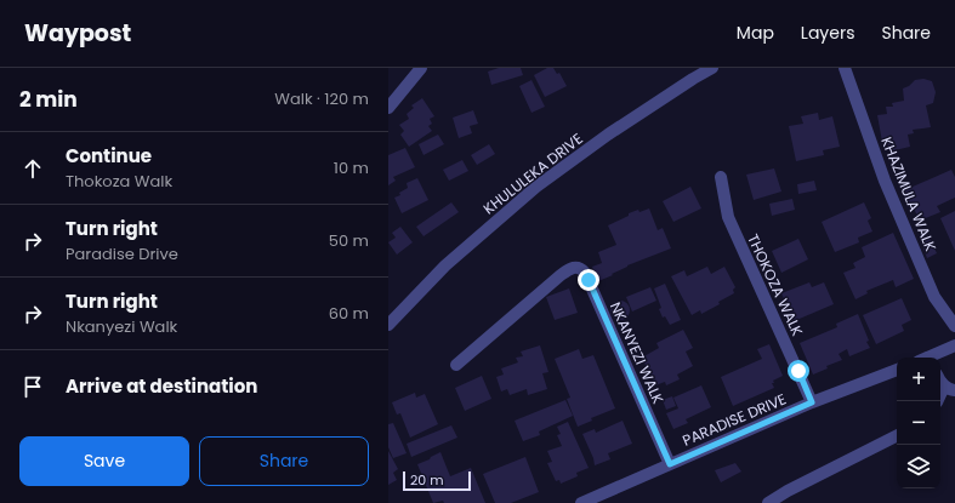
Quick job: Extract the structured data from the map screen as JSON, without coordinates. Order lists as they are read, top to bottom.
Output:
{
  "streets": {
    "street": [
      "KHULULEKA DRIVE",
      "KHAZIMULA WALK",
      "THOKOZA WALK",
      "NKANYEZI WALK",
      "PARADISE DRIVE"
    ]
  },
  "crossings": [
    ["THOKOZA WALK", "PARADISE DRIVE"],
    ["NKANYEZI WALK", "PARADISE DRIVE"]
  ],
  "scale_bar": "20 m",
  "page": {
    "header": "Waypost",
    "nav": ["Map", "Layers", "Share"],
    "heading": ["2 min", "Walk · 120 m"],
    "list": [
      ["Continue", "Thokoza Walk", "10 m"],
      ["Turn right", "Paradise Drive", "50 m"],
      ["Turn right", "Nkanyezi Walk", "60 m"],
      "Arrive at destination"
    ],
    "map_buttons": ["+", "−"],
    "buttons": ["Save", "Share"],
    "scale": "20 m"
  }
}
